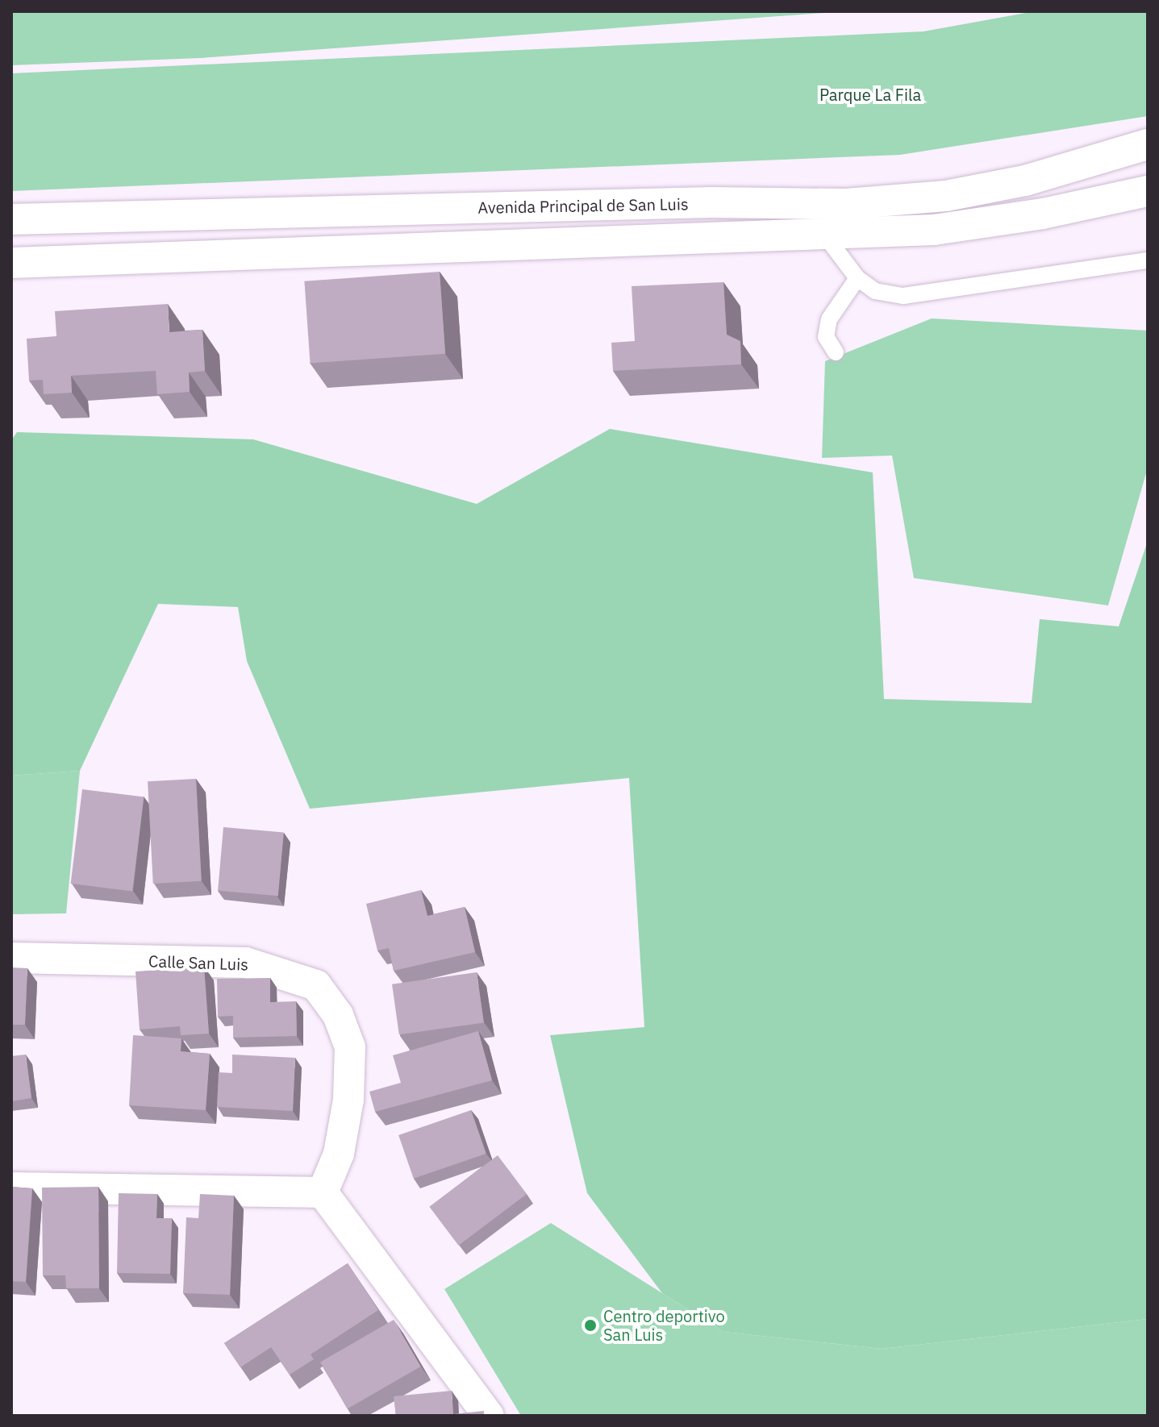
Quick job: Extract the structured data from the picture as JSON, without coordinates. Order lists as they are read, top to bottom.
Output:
{
  "streets": {
    "street": ["Avenida Principal de San Luis", "Calle San Luis"]
  },
  "parks": ["Parque La Fila"],
  "places": ["Centro deportivo San Luis"]
}
